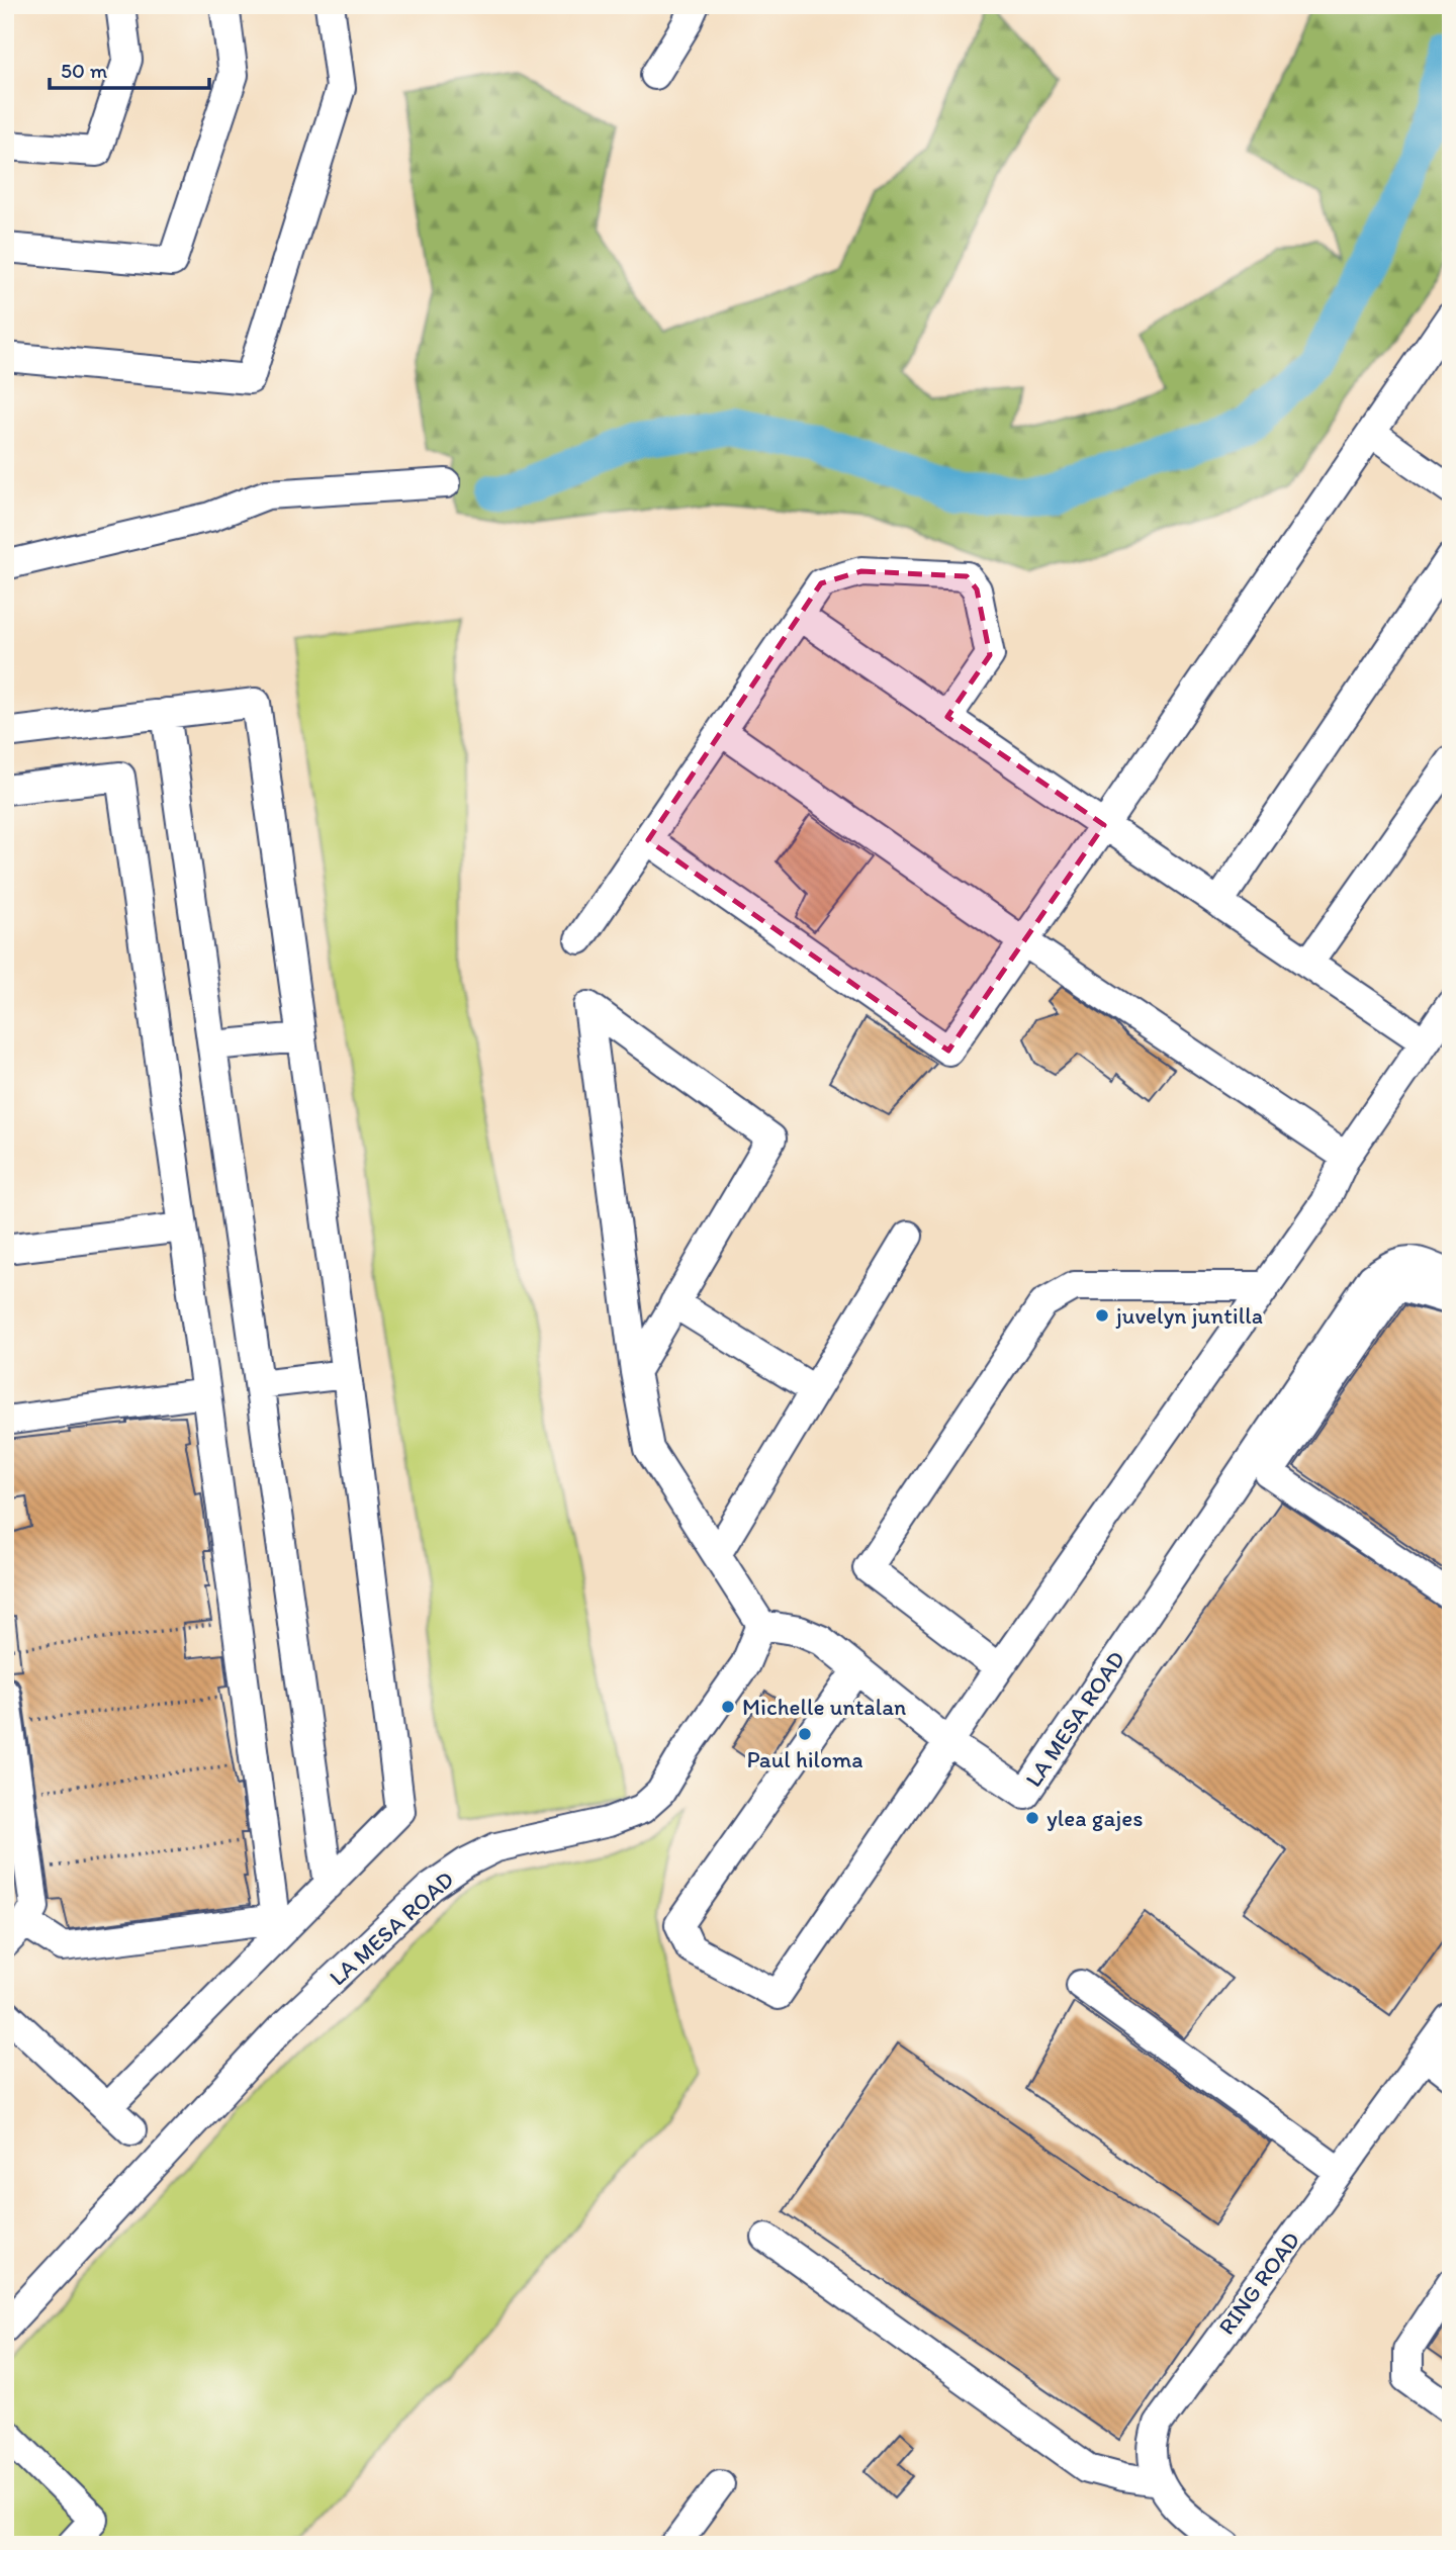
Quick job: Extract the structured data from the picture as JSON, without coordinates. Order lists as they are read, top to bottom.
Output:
{
  "streets": {
    "street": ["LA MESA ROAD", "RING ROAD"]
  },
  "places": [
    "juvelyn juntilla",
    "Michelle untalan",
    "Paul hiloma",
    "ylea gajes"
  ],
  "scale_bar": "50 m"
}
